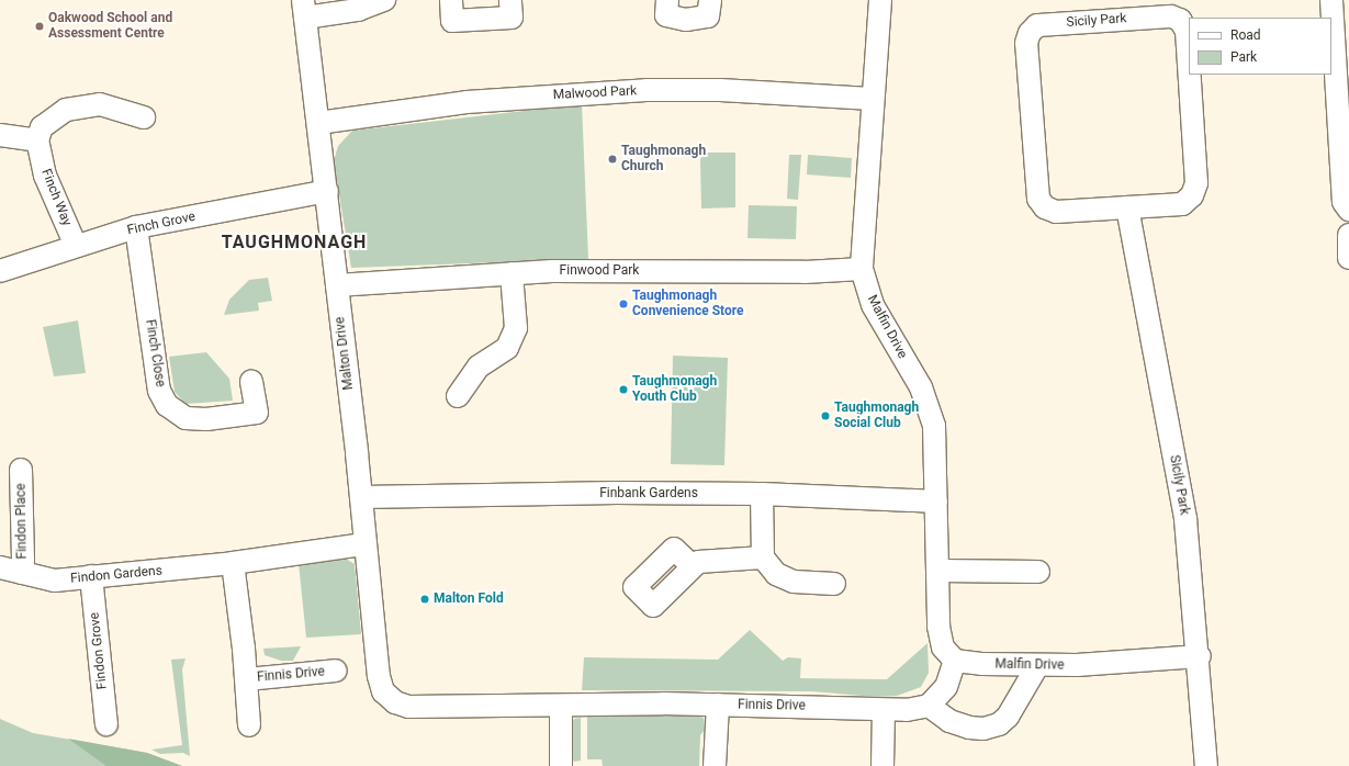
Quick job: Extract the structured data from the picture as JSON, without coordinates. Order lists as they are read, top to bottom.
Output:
{
  "streets": {
    "street": [
      "Sicily Park",
      "Malwood Park",
      "Finch Way",
      "Finch Grove",
      "Finwood Park",
      "Malfin Drive",
      "Finch Close",
      "Malton Drive",
      "Finbank Gardens",
      "Findon Place",
      "Findon Gardens",
      "Findon Grove",
      "Finnis Drive"
    ]
  },
  "crossings": [
    ["Sicily Park", "Malfin Drive"],
    ["Malwood Park", "Malfin Drive"],
    ["Malwood Park", "Malton Drive"],
    ["Finch Way", "Finch Grove"],
    ["Finch Grove", "Finch Close"],
    ["Finch Grove", "Malton Drive"],
    ["Finwood Park", "Malfin Drive"],
    ["Finwood Park", "Malton Drive"],
    ["Malfin Drive", "Finbank Gardens"],
    ["Malton Drive", "Finbank Gardens"],
    ["Malton Drive", "Findon Gardens"],
    ["Malton Drive", "Finnis Drive"],
    ["Findon Place", "Findon Gardens"],
    ["Findon Gardens", "Findon Grove"]
  ],
  "districts": ["TAUGHMONAGH"],
  "places": [
    "Oakwood School and Assessment Centre",
    "Taughmonagh Church",
    "Taughmonagh Convenience Store",
    "Taughmonagh Youth Club",
    "Taughmonagh Social Club",
    "Malton Fold"
  ],
  "legend": ["Road", "Park"]
}
